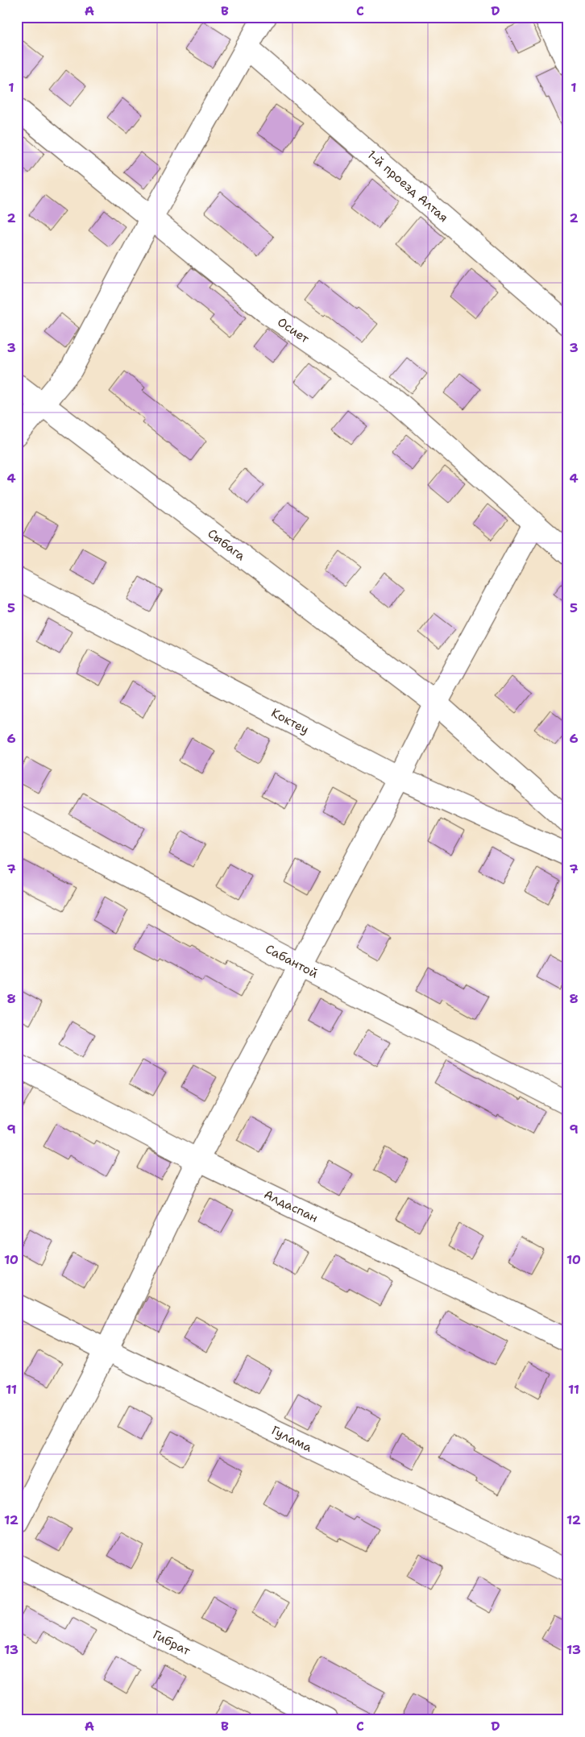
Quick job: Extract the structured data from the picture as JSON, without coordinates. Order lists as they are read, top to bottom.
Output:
{
  "streets": {
    "street": [
      "1-й проезд Алтая",
      "Осиет",
      "Сыбага",
      "Коктеу",
      "Сабантой",
      "Алдаспан",
      "Гулама",
      "Гибрат"
    ]
  },
  "grid": {
    "columns": [
      "A",
      "B",
      "C",
      "D"
    ],
    "rows": [
      "1",
      "2",
      "3",
      "4",
      "5",
      "6",
      "7",
      "8",
      "9",
      "10",
      "11",
      "12",
      "13"
    ]
  }
}
